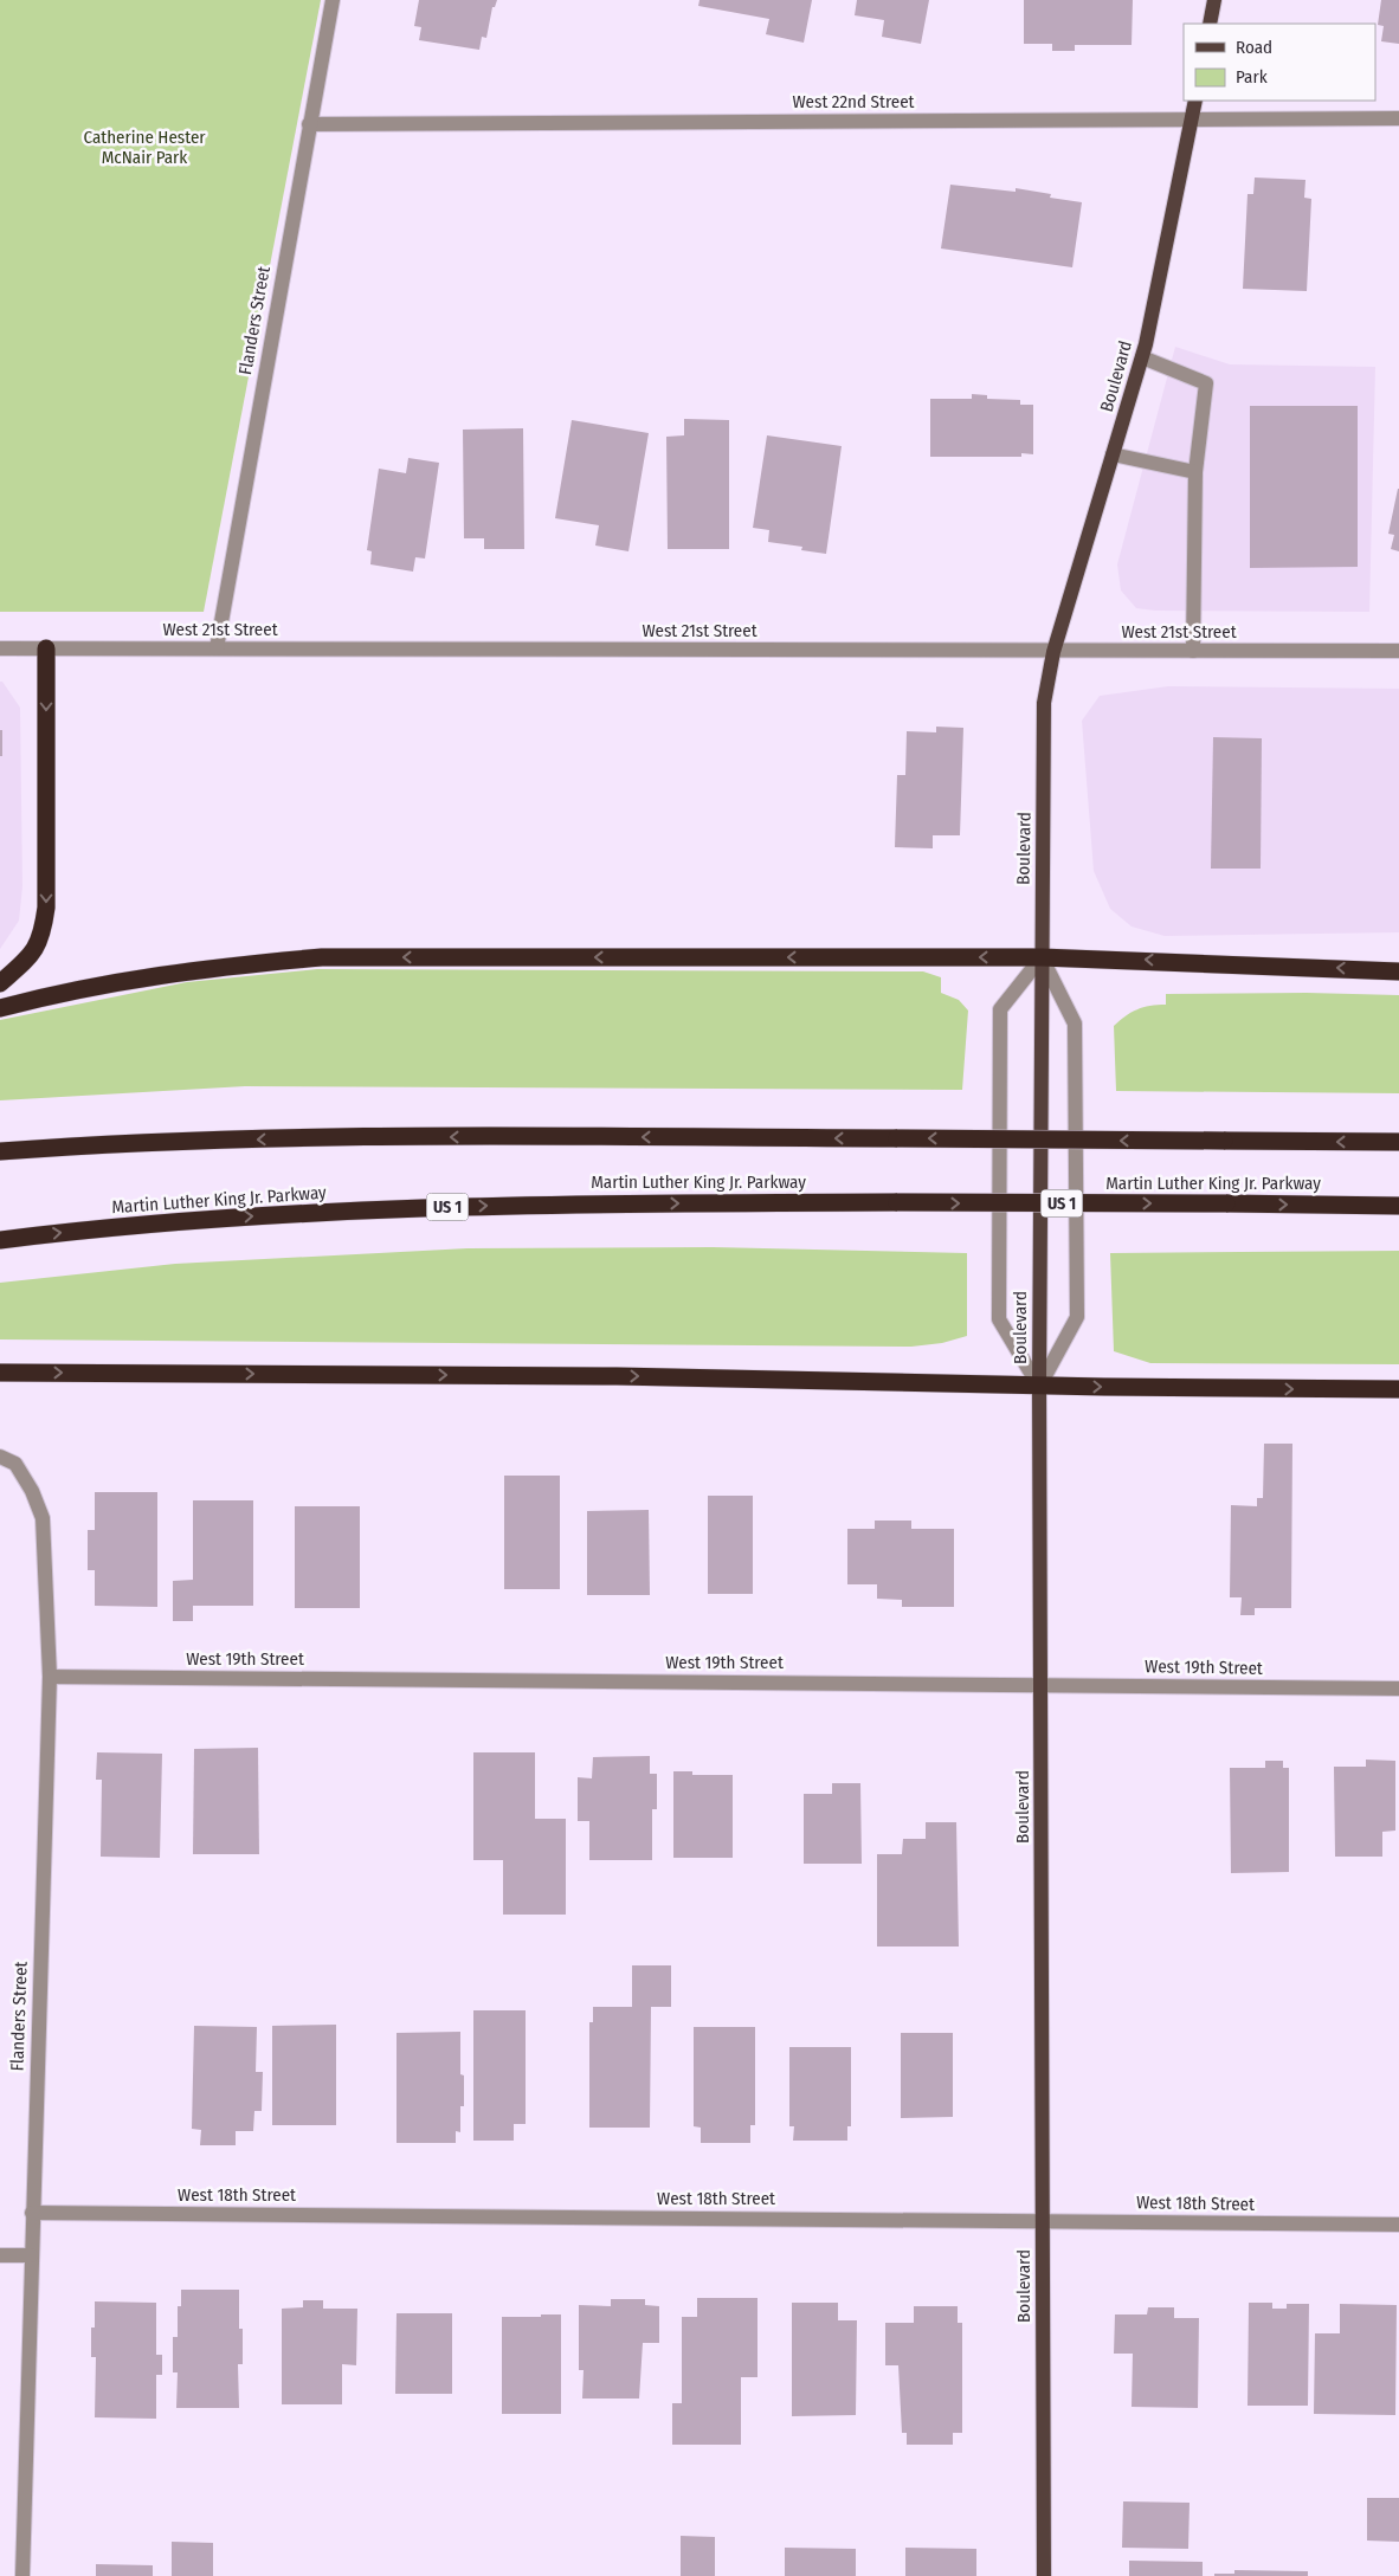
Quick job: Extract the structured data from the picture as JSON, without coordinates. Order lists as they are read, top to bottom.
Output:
{
  "streets": {
    "highway": ["Martin Luther King Jr. Parkway", "US 1"],
    "main road": ["Boulevard"],
    "street": [
      "West 22nd Street",
      "Flanders Street",
      "West 21st Street",
      "West 19th Street",
      "West 18th Street"
    ]
  },
  "crossings": [
    ["West 22nd Street", "Flanders Street"],
    ["West 22nd Street", "Boulevard"],
    ["Flanders Street", "West 21st Street"],
    ["Flanders Street", "West 19th Street"],
    ["Flanders Street", "West 18th Street"],
    ["Boulevard", "West 21st Street"],
    ["Boulevard", "West 19th Street"],
    ["Boulevard", "West 18th Street"]
  ],
  "parks": ["Catherine Hester McNair Park"],
  "legend": ["Road", "Park"]
}
